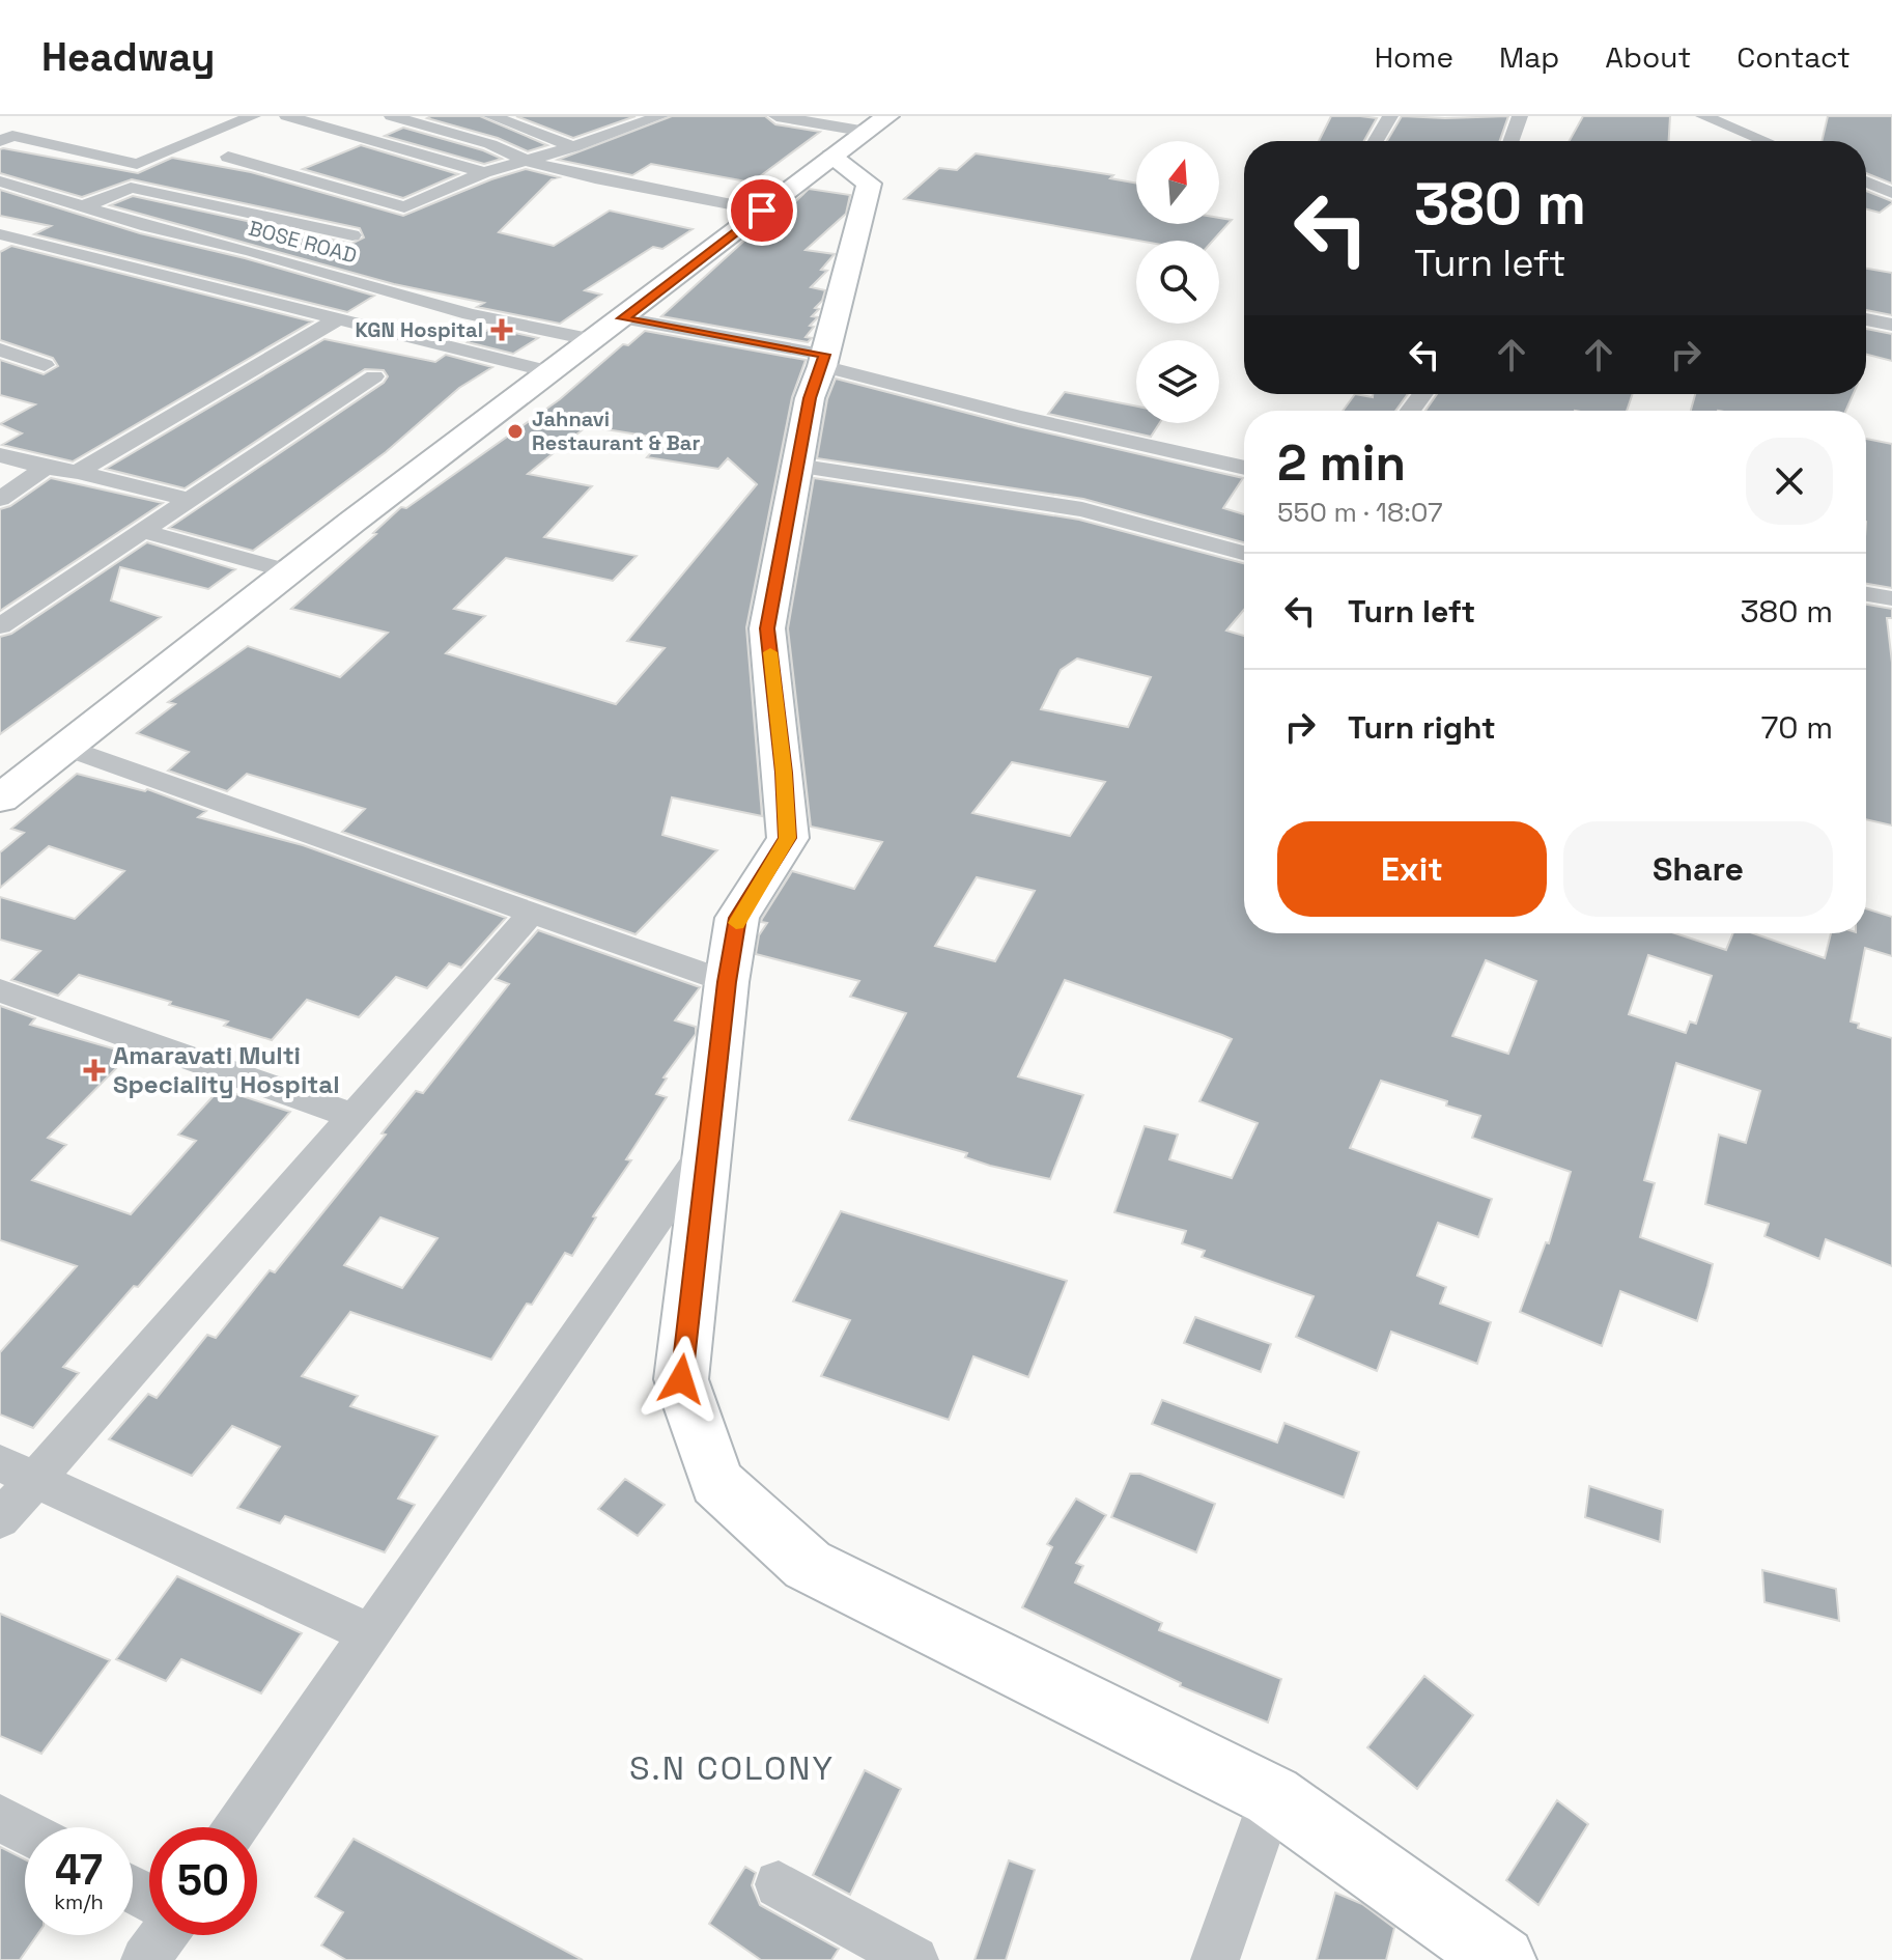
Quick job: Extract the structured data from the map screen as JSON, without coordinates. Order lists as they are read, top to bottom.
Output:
{
  "streets": {
    "street": ["BOSE ROAD"]
  },
  "districts": ["S.N COLONY"],
  "places": {
    "health": ["KGN Hospital", "Amaravati Multi Speciality Hospital"],
    "other": ["Jahnavi Restaurant & Bar"]
  },
  "north": "top",
  "page": {
    "header": "Headway",
    "nav": [
      "Home",
      "Map",
      "About",
      "Contact"
    ],
    "turn": ["380 m", "Turn left"],
    "heading": ["2 min", "550 m · 18:07"],
    "list": [
      {
        "name": "Turn left",
        "value": "380 m"
      },
      {
        "name": "Turn right",
        "value": "70 m"
      }
    ],
    "buttons": ["Exit", "Share"],
    "speed": "47 km/h",
    "limit": "50"
  }
}
